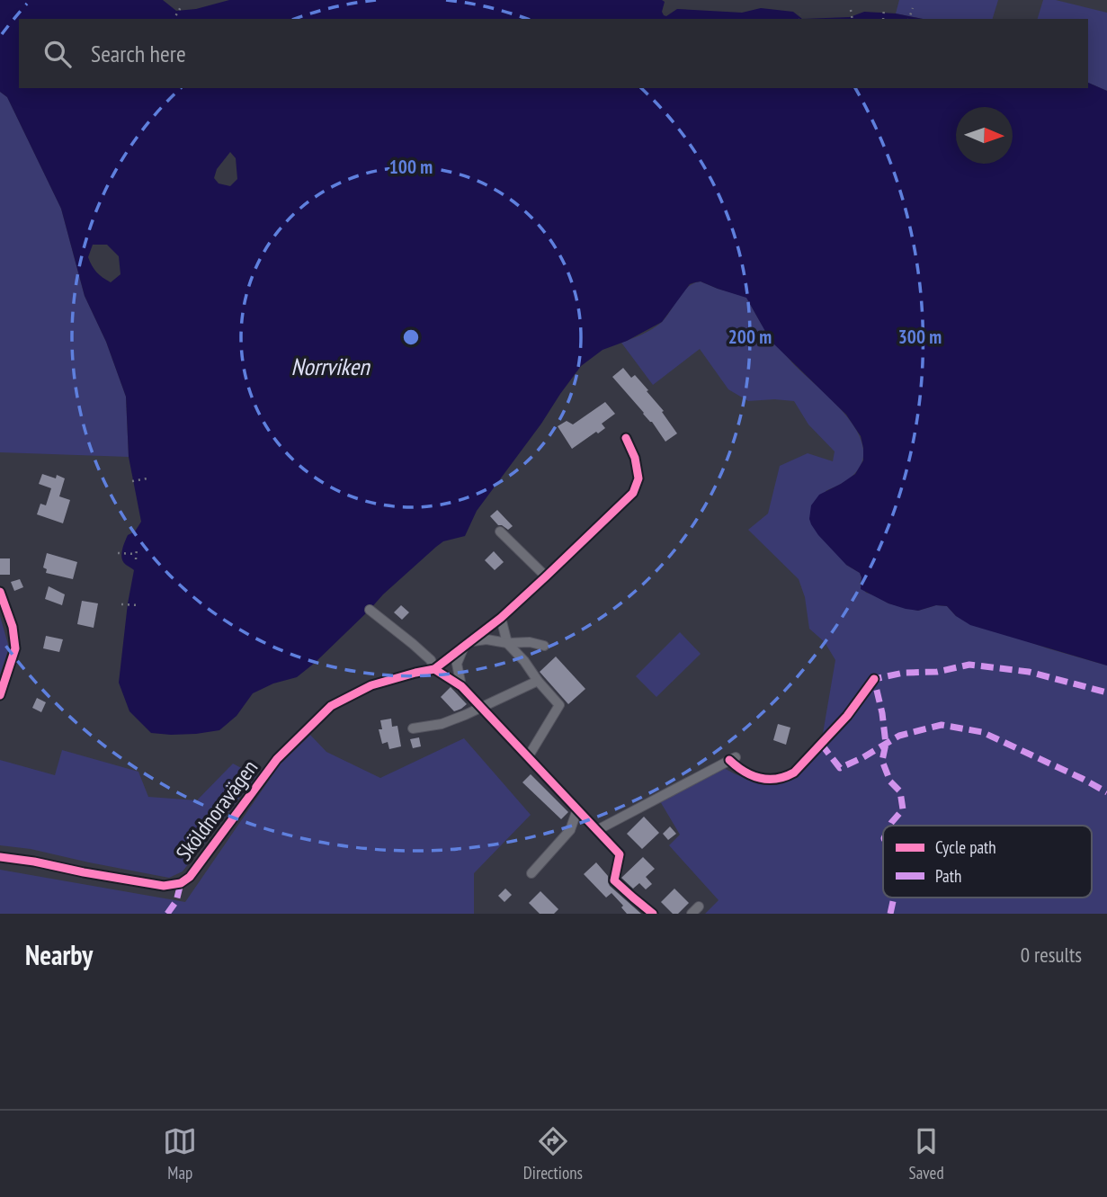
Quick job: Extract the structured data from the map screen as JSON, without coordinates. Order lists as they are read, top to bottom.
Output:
{
  "streets": {
    "street": ["Sköldnoravägen"]
  },
  "water": ["Norrviken"],
  "legend": ["Cycle path", "Path"],
  "north": "right",
  "page": {
    "search": "Search here",
    "heading": ["Nearby", "0 results"],
    "nav": ["Map", "Directions", "Saved"]
  },
  "rings": ["100 m", "200 m", "300 m"]
}
